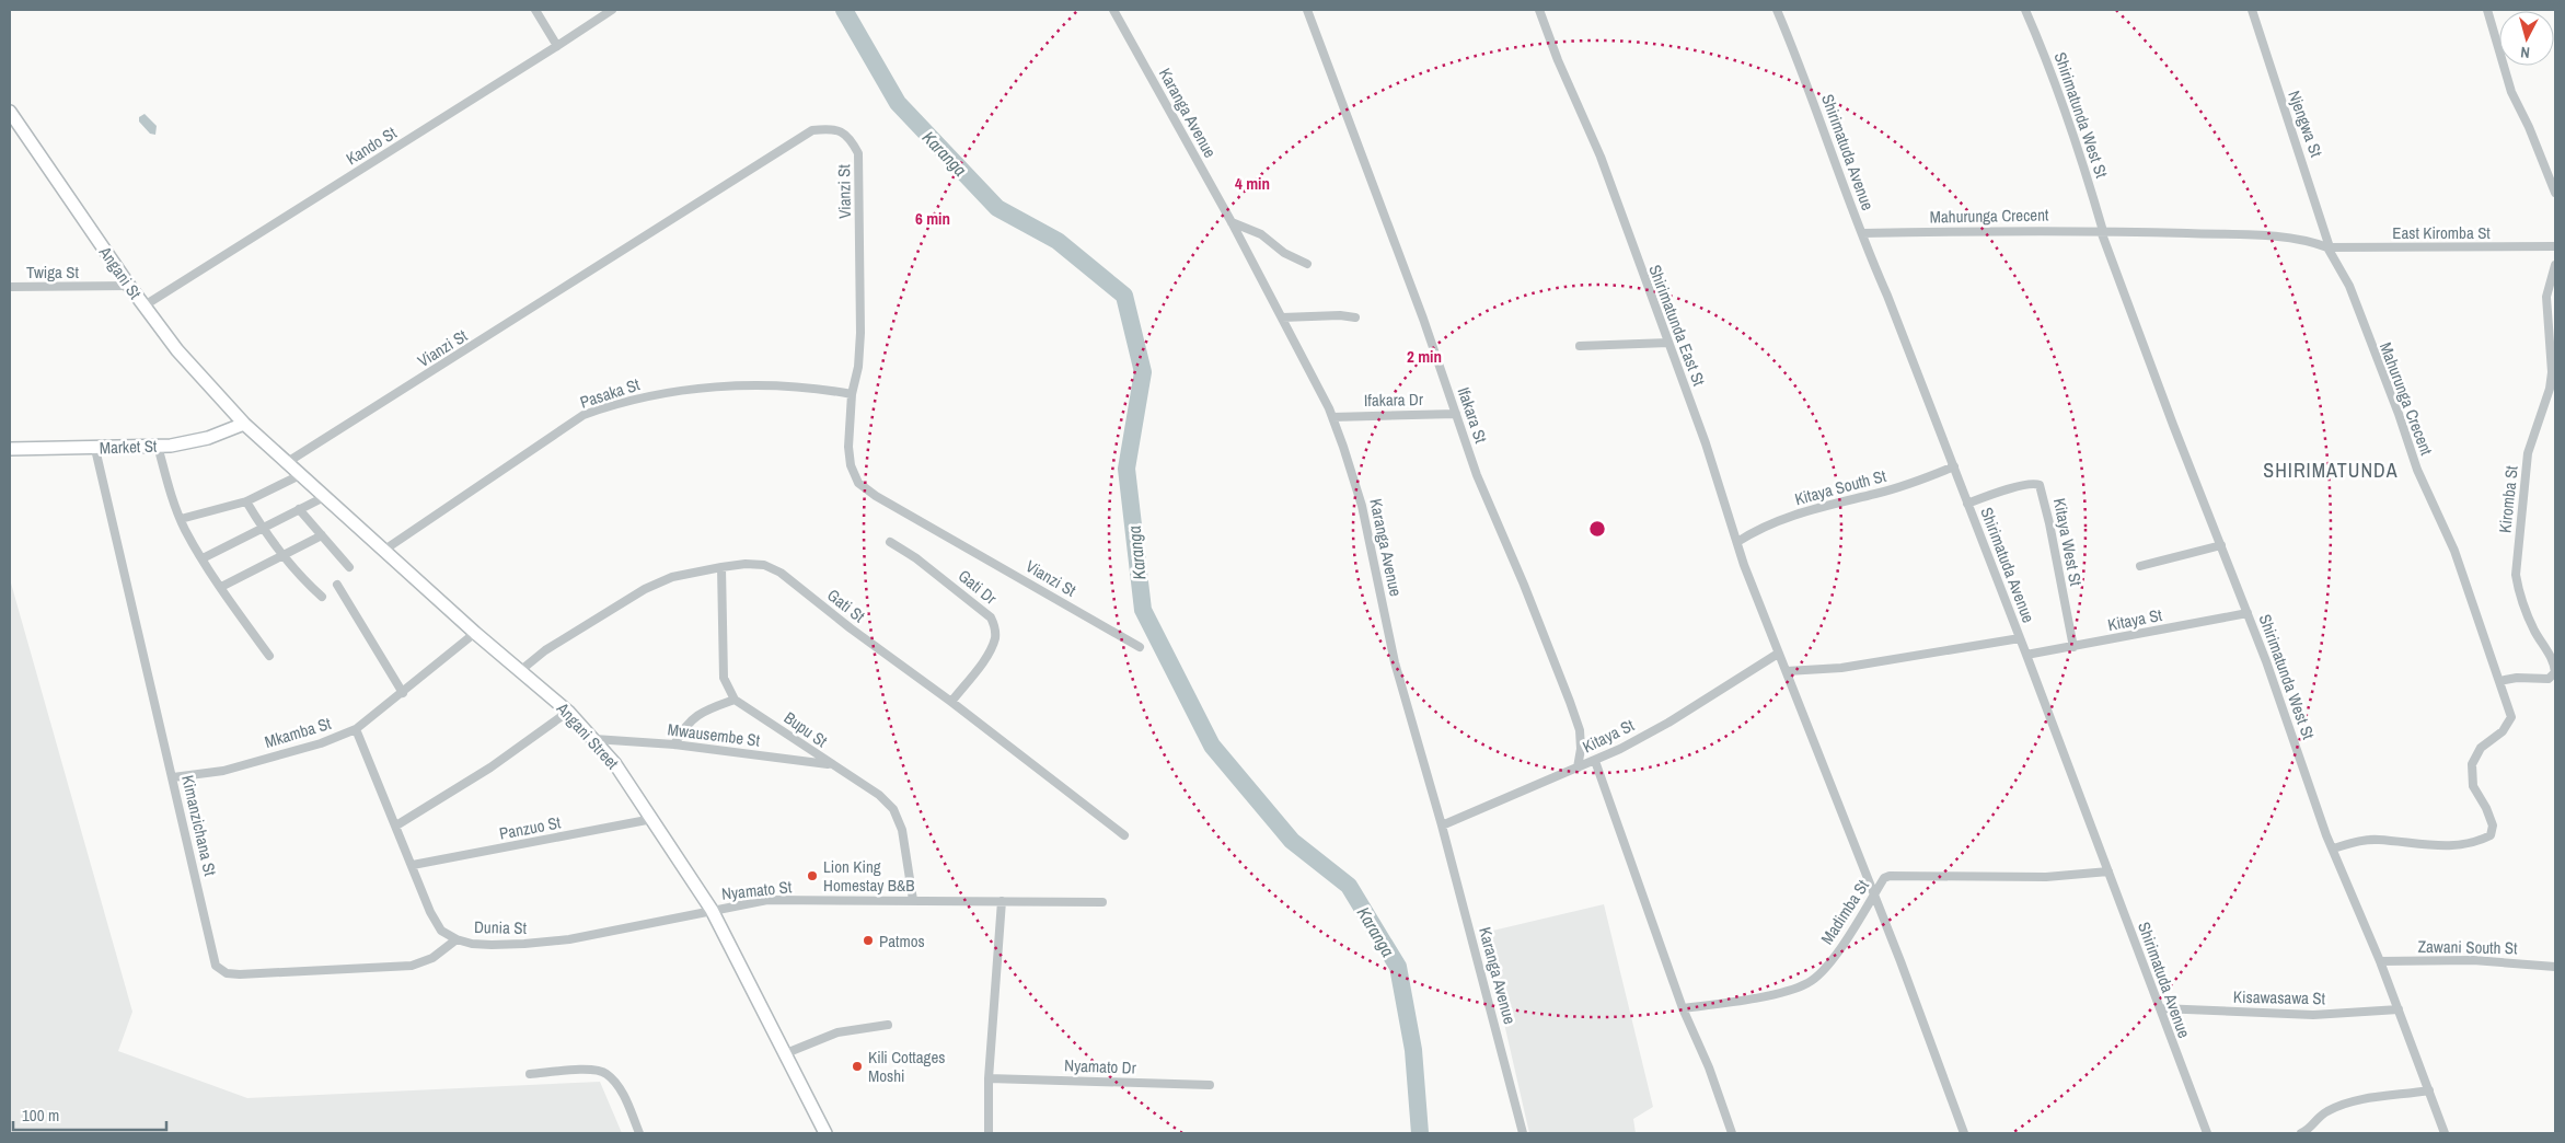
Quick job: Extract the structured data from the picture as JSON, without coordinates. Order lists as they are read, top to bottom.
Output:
{
  "streets": {
    "street": [
      "Karanga Avenue",
      "Shirimatunda West St",
      "Njengwa St",
      "Kando St",
      "Shirimatuda Avenue",
      "Vianzi St",
      "Mahurunga Crecent",
      "East Kiromba St",
      "Twiga St",
      "Angani St",
      "Shirimatunda East St",
      "Pasaka St",
      "Ifakara Dr",
      "Ifakara St",
      "Market St",
      "Kitaya South St",
      "Kiromba St",
      "Kitaya West St",
      "Gati Dr",
      "Gati St",
      "Kitaya St",
      "Bupu St",
      "Mkamba St",
      "Mwausembe St",
      "Angani Street",
      "Kimanzichana St",
      "Panzuo St",
      "Nyamato St",
      "Madimba St",
      "Dunia St",
      "Zawani South St",
      "Kisawasawa St",
      "Nyamato Dr"
    ]
  },
  "crossings": [
    ["Karanga Avenue", "Ifakara Dr"],
    ["Karanga Avenue", "Kitaya St"],
    ["Shirimatunda West St", "Mahurunga Crecent"],
    ["Shirimatunda West St", "Kitaya St"],
    ["Shirimatunda West St", "Zawani South St"],
    ["Shirimatunda West St", "Kisawasawa St"],
    ["Njengwa St", "Mahurunga Crecent"],
    ["Njengwa St", "East Kiromba St"],
    ["Kando St", "Angani St"],
    ["Shirimatuda Avenue", "Mahurunga Crecent"],
    ["Shirimatuda Avenue", "Kitaya South St"],
    ["Shirimatuda Avenue", "Kitaya West St"],
    ["Shirimatuda Avenue", "Kitaya St"],
    ["Shirimatuda Avenue", "Madimba St"],
    ["Shirimatuda Avenue", "Kisawasawa St"],
    ["Vianzi St", "Pasaka St"],
    ["Vianzi St", "Angani Street"],
    ["Mahurunga Crecent", "East Kiromba St"],
    ["Mahurunga Crecent", "Kiromba St"],
    ["Twiga St", "Angani St"],
    ["Angani St", "Market St"],
    ["Angani St", "Angani Street"],
    ["Shirimatunda East St", "Kitaya South St"],
    ["Shirimatunda East St", "Kitaya St"],
    ["Shirimatunda East St", "Madimba St"],
    ["Pasaka St", "Angani Street"],
    ["Ifakara Dr", "Ifakara St"],
    ["Ifakara St", "Kitaya St"],
    ["Market St", "Angani Street"],
    ["Market St", "Kimanzichana St"],
    ["Kitaya West St", "Kitaya St"],
    ["Gati Dr", "Gati St"],
    ["Gati St", "Angani Street"],
    ["Bupu St", "Mwausembe St"],
    ["Bupu St", "Nyamato St"],
    ["Mkamba St", "Angani Street"],
    ["Mkamba St", "Kimanzichana St"],
    ["Mkamba St", "Dunia St"],
    ["Mwausembe St", "Angani Street"],
    ["Angani Street", "Panzuo St"],
    ["Angani Street", "Nyamato St"],
    ["Angani Street", "Dunia St"],
    ["Kimanzichana St", "Dunia St"],
    ["Panzuo St", "Dunia St"],
    ["Nyamato St", "Dunia St"]
  ],
  "districts": ["SHIRIMATUNDA"],
  "water": ["Karanga"],
  "places": ["Lion King Homestay B&B", "Patmos", "Kili Cottages Moshi"],
  "scale_bar": "100 m",
  "north": "bottom",
  "rings": ["4 min", "6 min", "2 min"]
}
